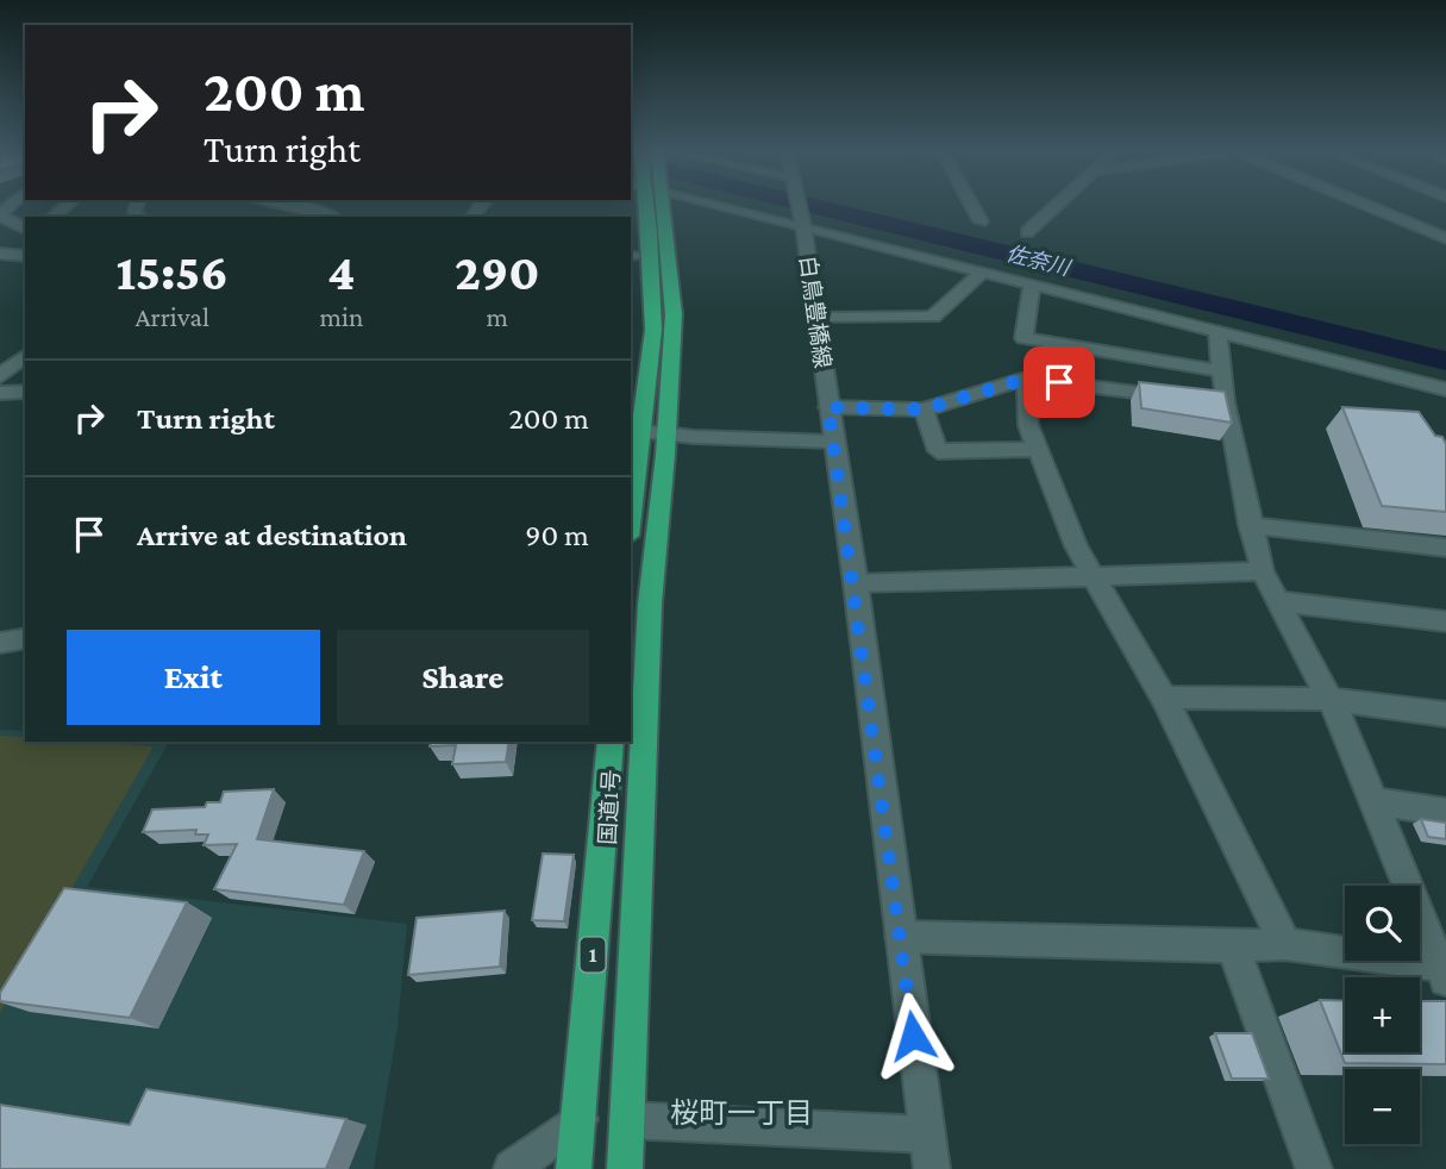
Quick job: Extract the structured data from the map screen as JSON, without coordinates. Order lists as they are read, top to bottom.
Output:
{
  "streets": {
    "highway": ["国道1号", "1"],
    "street": ["白鳥豊橋線"]
  },
  "districts": ["桜町一丁目"],
  "water": ["佐奈川"],
  "page": {
    "turn": ["200 m", "Turn right"],
    "eta": [
      "15:56",
      "Arrival",
      "4",
      "min",
      "290",
      "m"
    ],
    "list": [
      {
        "name": "Turn right",
        "value": "200 m"
      },
      {
        "name": "Arrive at destination",
        "value": "90 m"
      }
    ],
    "buttons": ["Exit", "Share"],
    "map_buttons": ["+", "−"]
  }
}
